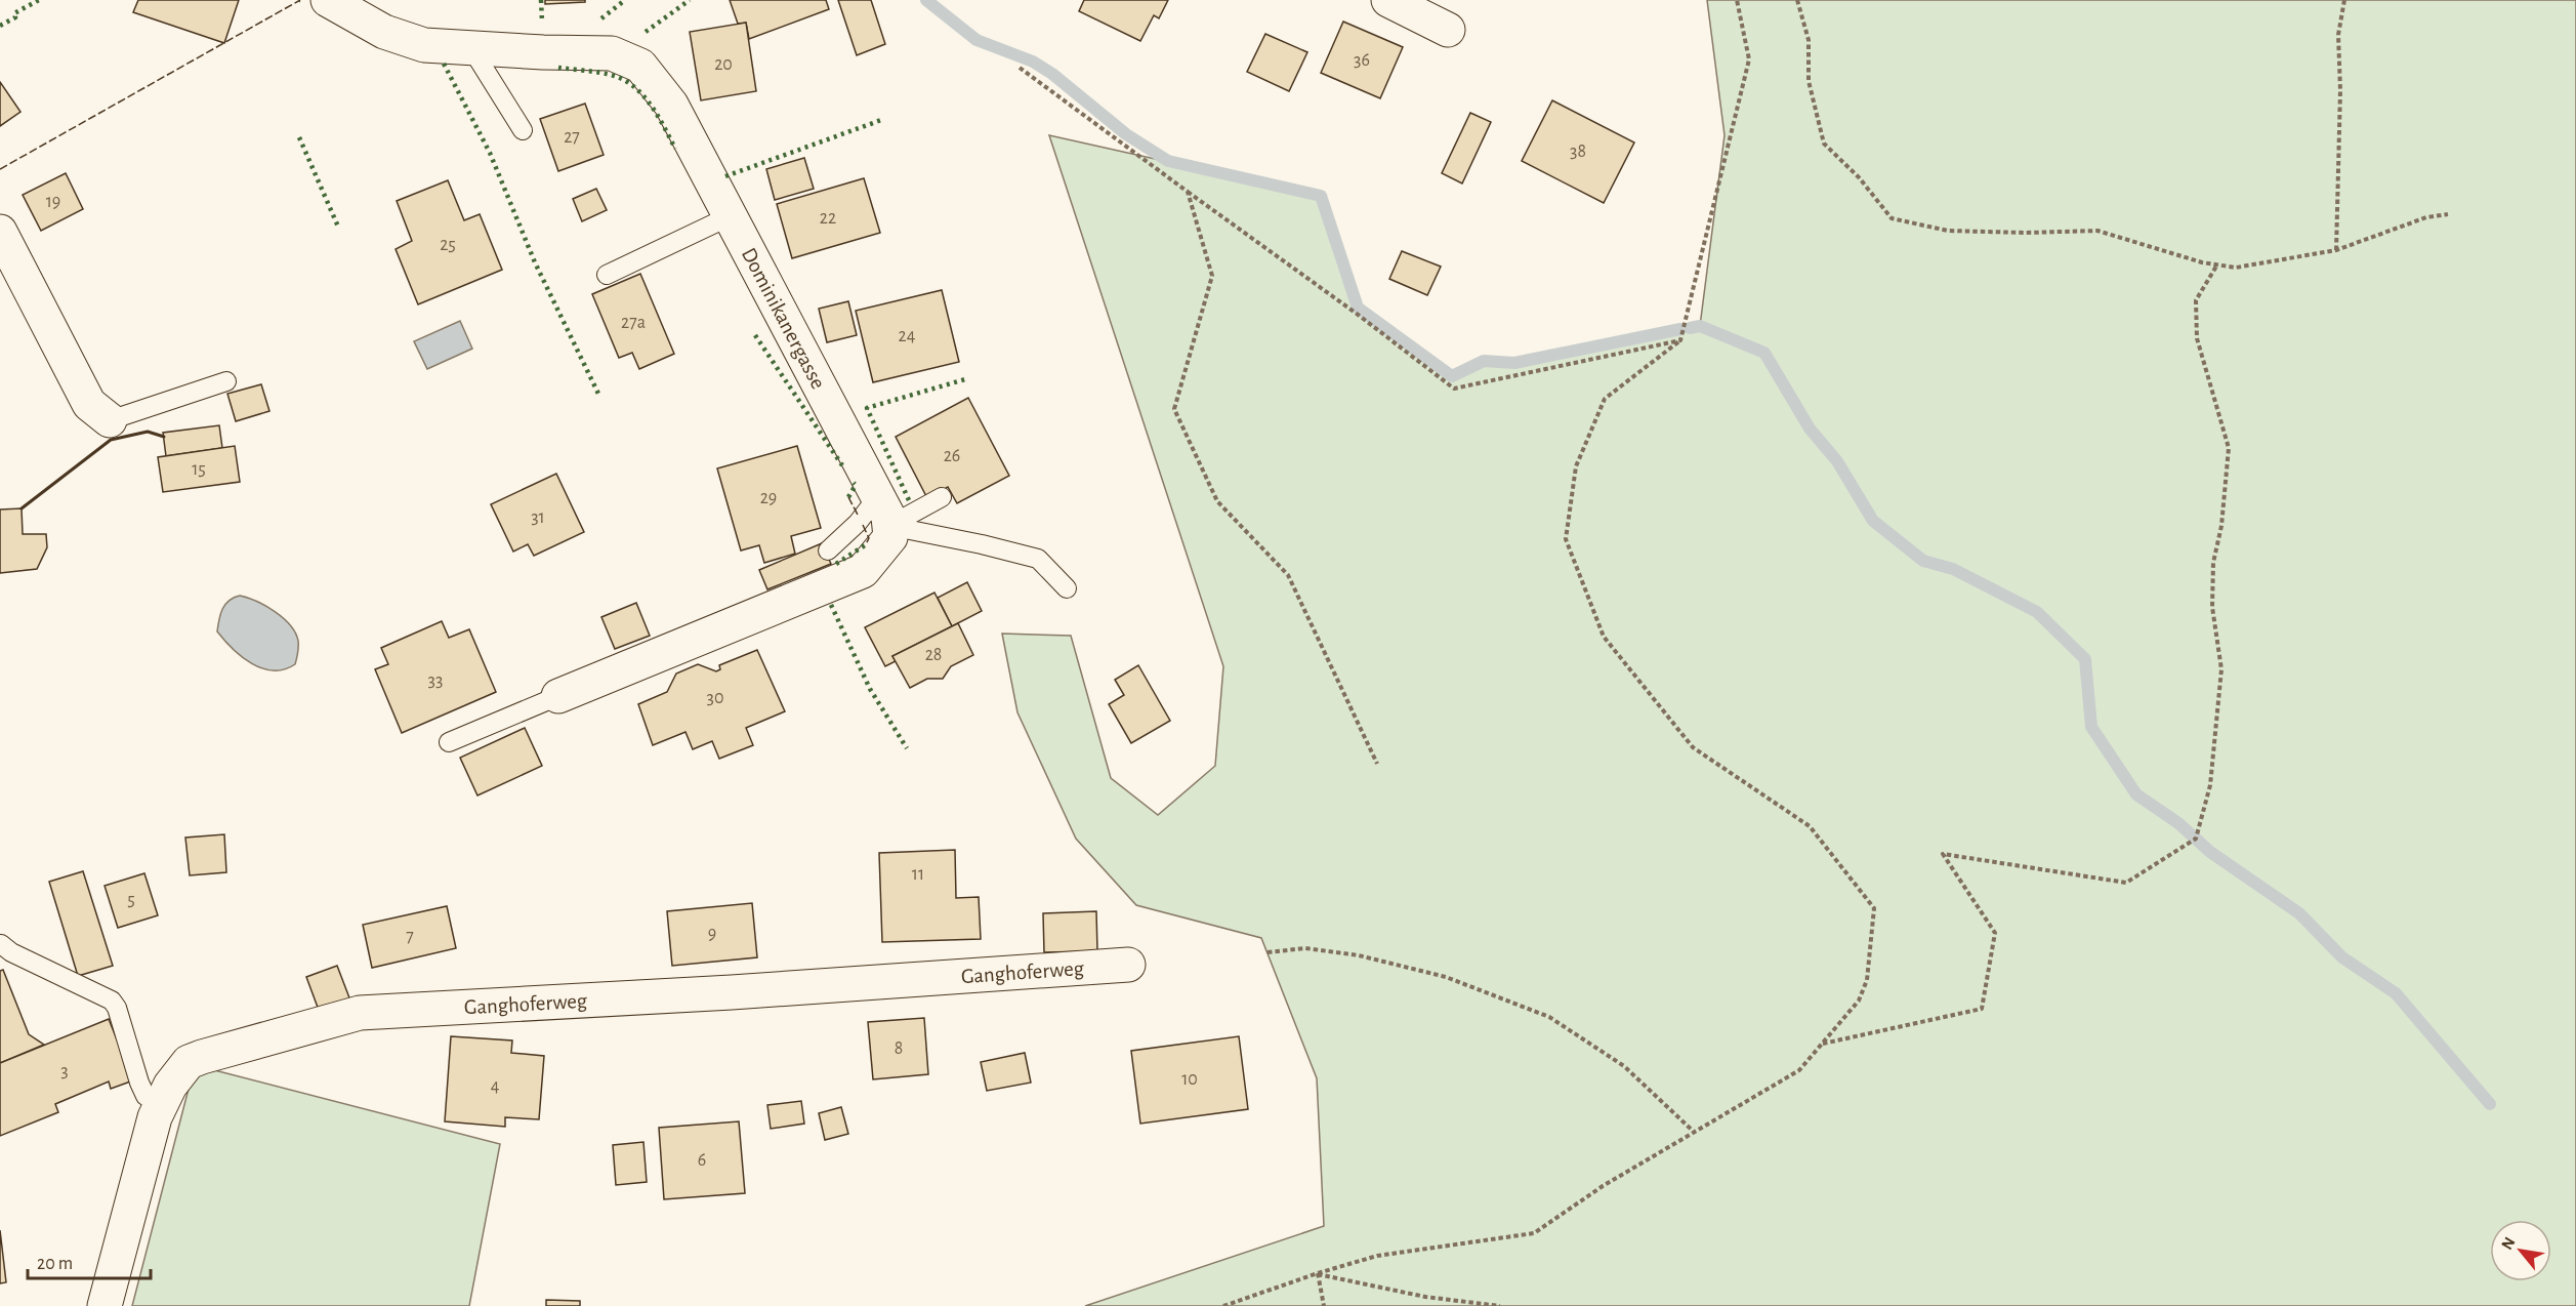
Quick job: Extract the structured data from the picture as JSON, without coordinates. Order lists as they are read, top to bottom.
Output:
{
  "streets": {
    "street": ["Dominikanergasse", "Ganghoferweg"]
  },
  "house_numbers": [
    "36",
    "20",
    "27",
    "38",
    "19",
    "22",
    "25",
    "27a",
    "24",
    "26",
    "15",
    "29",
    "31",
    "28",
    "33",
    "30",
    "11",
    "5",
    "9",
    "7",
    "8",
    "3",
    "10",
    "4",
    "6"
  ],
  "scale_bar": "20 m",
  "north": "top left"
}
